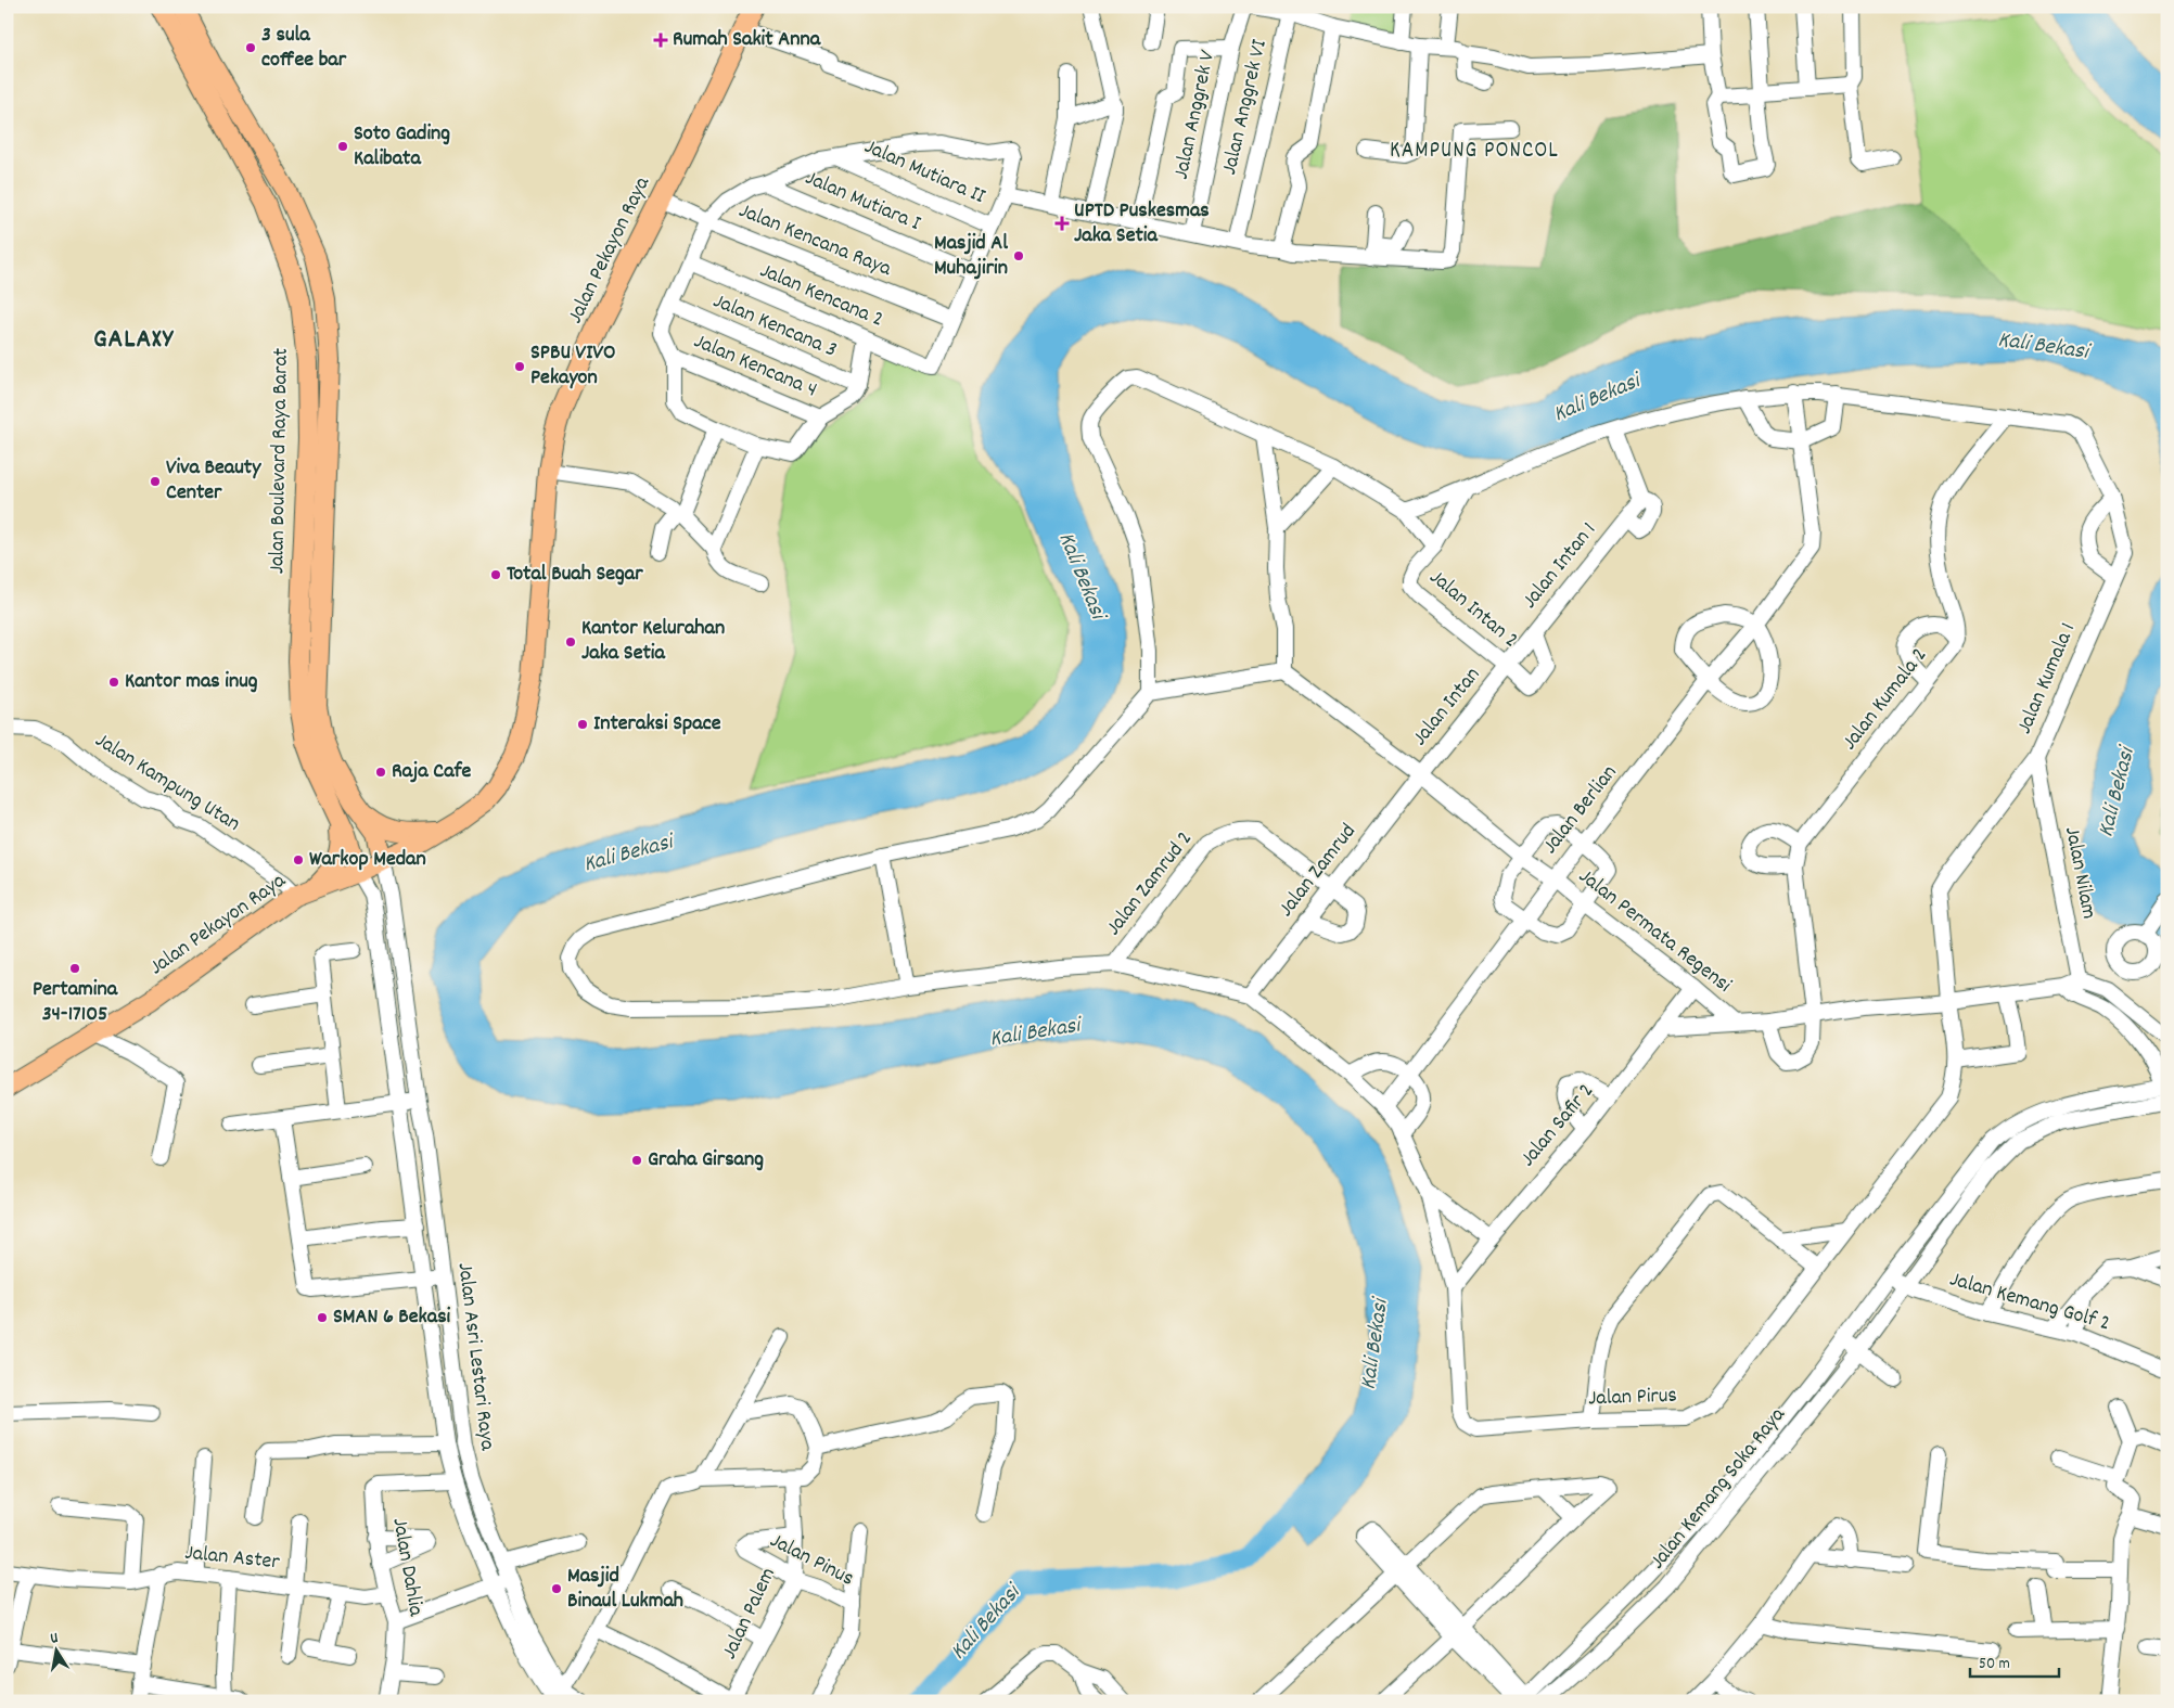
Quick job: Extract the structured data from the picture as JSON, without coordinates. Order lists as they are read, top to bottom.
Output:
{
  "streets": {
    "main road": ["Jalan Pekayon Raya", "Jalan Boulevard Raya Barat"],
    "street": [
      "Jalan Anggrek VI",
      "Jalan Anggrek V",
      "Jalan Mutiara II",
      "Jalan Mutiara I",
      "Jalan Kencana Raya",
      "Jalan Kencana 2",
      "Jalan Kencana 3",
      "Jalan Kencana 4",
      "Jalan Intan 1",
      "Jalan Intan 2",
      "Jalan Kumala 1",
      "Jalan Kumala 2",
      "Jalan Intan",
      "Jalan Kampung Utan",
      "Jalan Berlian",
      "Jalan Zamrud",
      "Jalan Nilam",
      "Jalan Zamrud 2",
      "Jalan Permata Regensi",
      "Jalan Safir 2",
      "Jalan Kemang Golf 2",
      "Jalan Asri Lestari Raya",
      "Jalan Pirus",
      "Jalan Kemang Soka Raya",
      "Jalan Aster",
      "Jalan Pinus",
      "Jalan Dahlia",
      "Jalan Palem"
    ]
  },
  "crossings": [
    ["Jalan Kencana Raya", "Jalan Pekayon Raya"],
    ["Jalan Kencana Raya", "Jalan Kencana 2"],
    ["Jalan Pekayon Raya", "Jalan Boulevard Raya Barat"],
    ["Jalan Pekayon Raya", "Jalan Kampung Utan"],
    ["Jalan Pekayon Raya", "Jalan Asri Lestari Raya"],
    ["Jalan Boulevard Raya Barat", "Jalan Asri Lestari Raya"],
    ["Jalan Intan 1", "Jalan Intan 2"],
    ["Jalan Intan 1", "Jalan Intan"],
    ["Jalan Intan 2", "Jalan Intan"],
    ["Jalan Kumala 1", "Jalan Kumala 2"],
    ["Jalan Kumala 1", "Jalan Nilam"],
    ["Jalan Kumala 1", "Jalan Permata Regensi"],
    ["Jalan Kumala 1", "Jalan Pirus"],
    ["Jalan Kumala 2", "Jalan Permata Regensi"],
    ["Jalan Intan", "Jalan Zamrud"],
    ["Jalan Intan", "Jalan Permata Regensi"],
    ["Jalan Berlian", "Jalan Permata Regensi"],
    ["Jalan Berlian", "Jalan Pirus"],
    ["Jalan Zamrud", "Jalan Zamrud 2"],
    ["Jalan Zamrud", "Jalan Permata Regensi"],
    ["Jalan Zamrud", "Jalan Pirus"],
    ["Jalan Nilam", "Jalan Permata Regensi"],
    ["Jalan Permata Regensi", "Jalan Safir 2"],
    ["Jalan Permata Regensi", "Jalan Pirus"],
    ["Jalan Safir 2", "Jalan Pirus"],
    ["Jalan Kemang Golf 2", "Jalan Kemang Soka Raya"],
    ["Jalan Asri Lestari Raya", "Jalan Dahlia"],
    ["Jalan Aster", "Jalan Dahlia"],
    ["Jalan Pinus", "Jalan Palem"]
  ],
  "districts": ["KAMPUNG PONCOL", "GALAXY"],
  "water": ["Kali Bekasi"],
  "places": {
    "health": ["Rumah Sakit Anna", "UPTD Puskesmas Jaka Setia"],
    "other": [
      "3 sula coffee bar",
      "Soto Gading Kalibata",
      "Masjid Al Muhajirin",
      "SPBU VIVO Pekayon",
      "Viva Beauty Center",
      "Total Buah Segar",
      "Kantor Kelurahan Jaka Setia",
      "Kantor mas inug",
      "Interaksi Space",
      "Raja Cafe",
      "Warkop Medan",
      "Pertamina 34-17105",
      "Graha Girsang",
      "SMAN 6 Bekasi",
      "Masjid Binaul Lukmah"
    ]
  },
  "scale_bar": "50 m",
  "north": "top"
}
